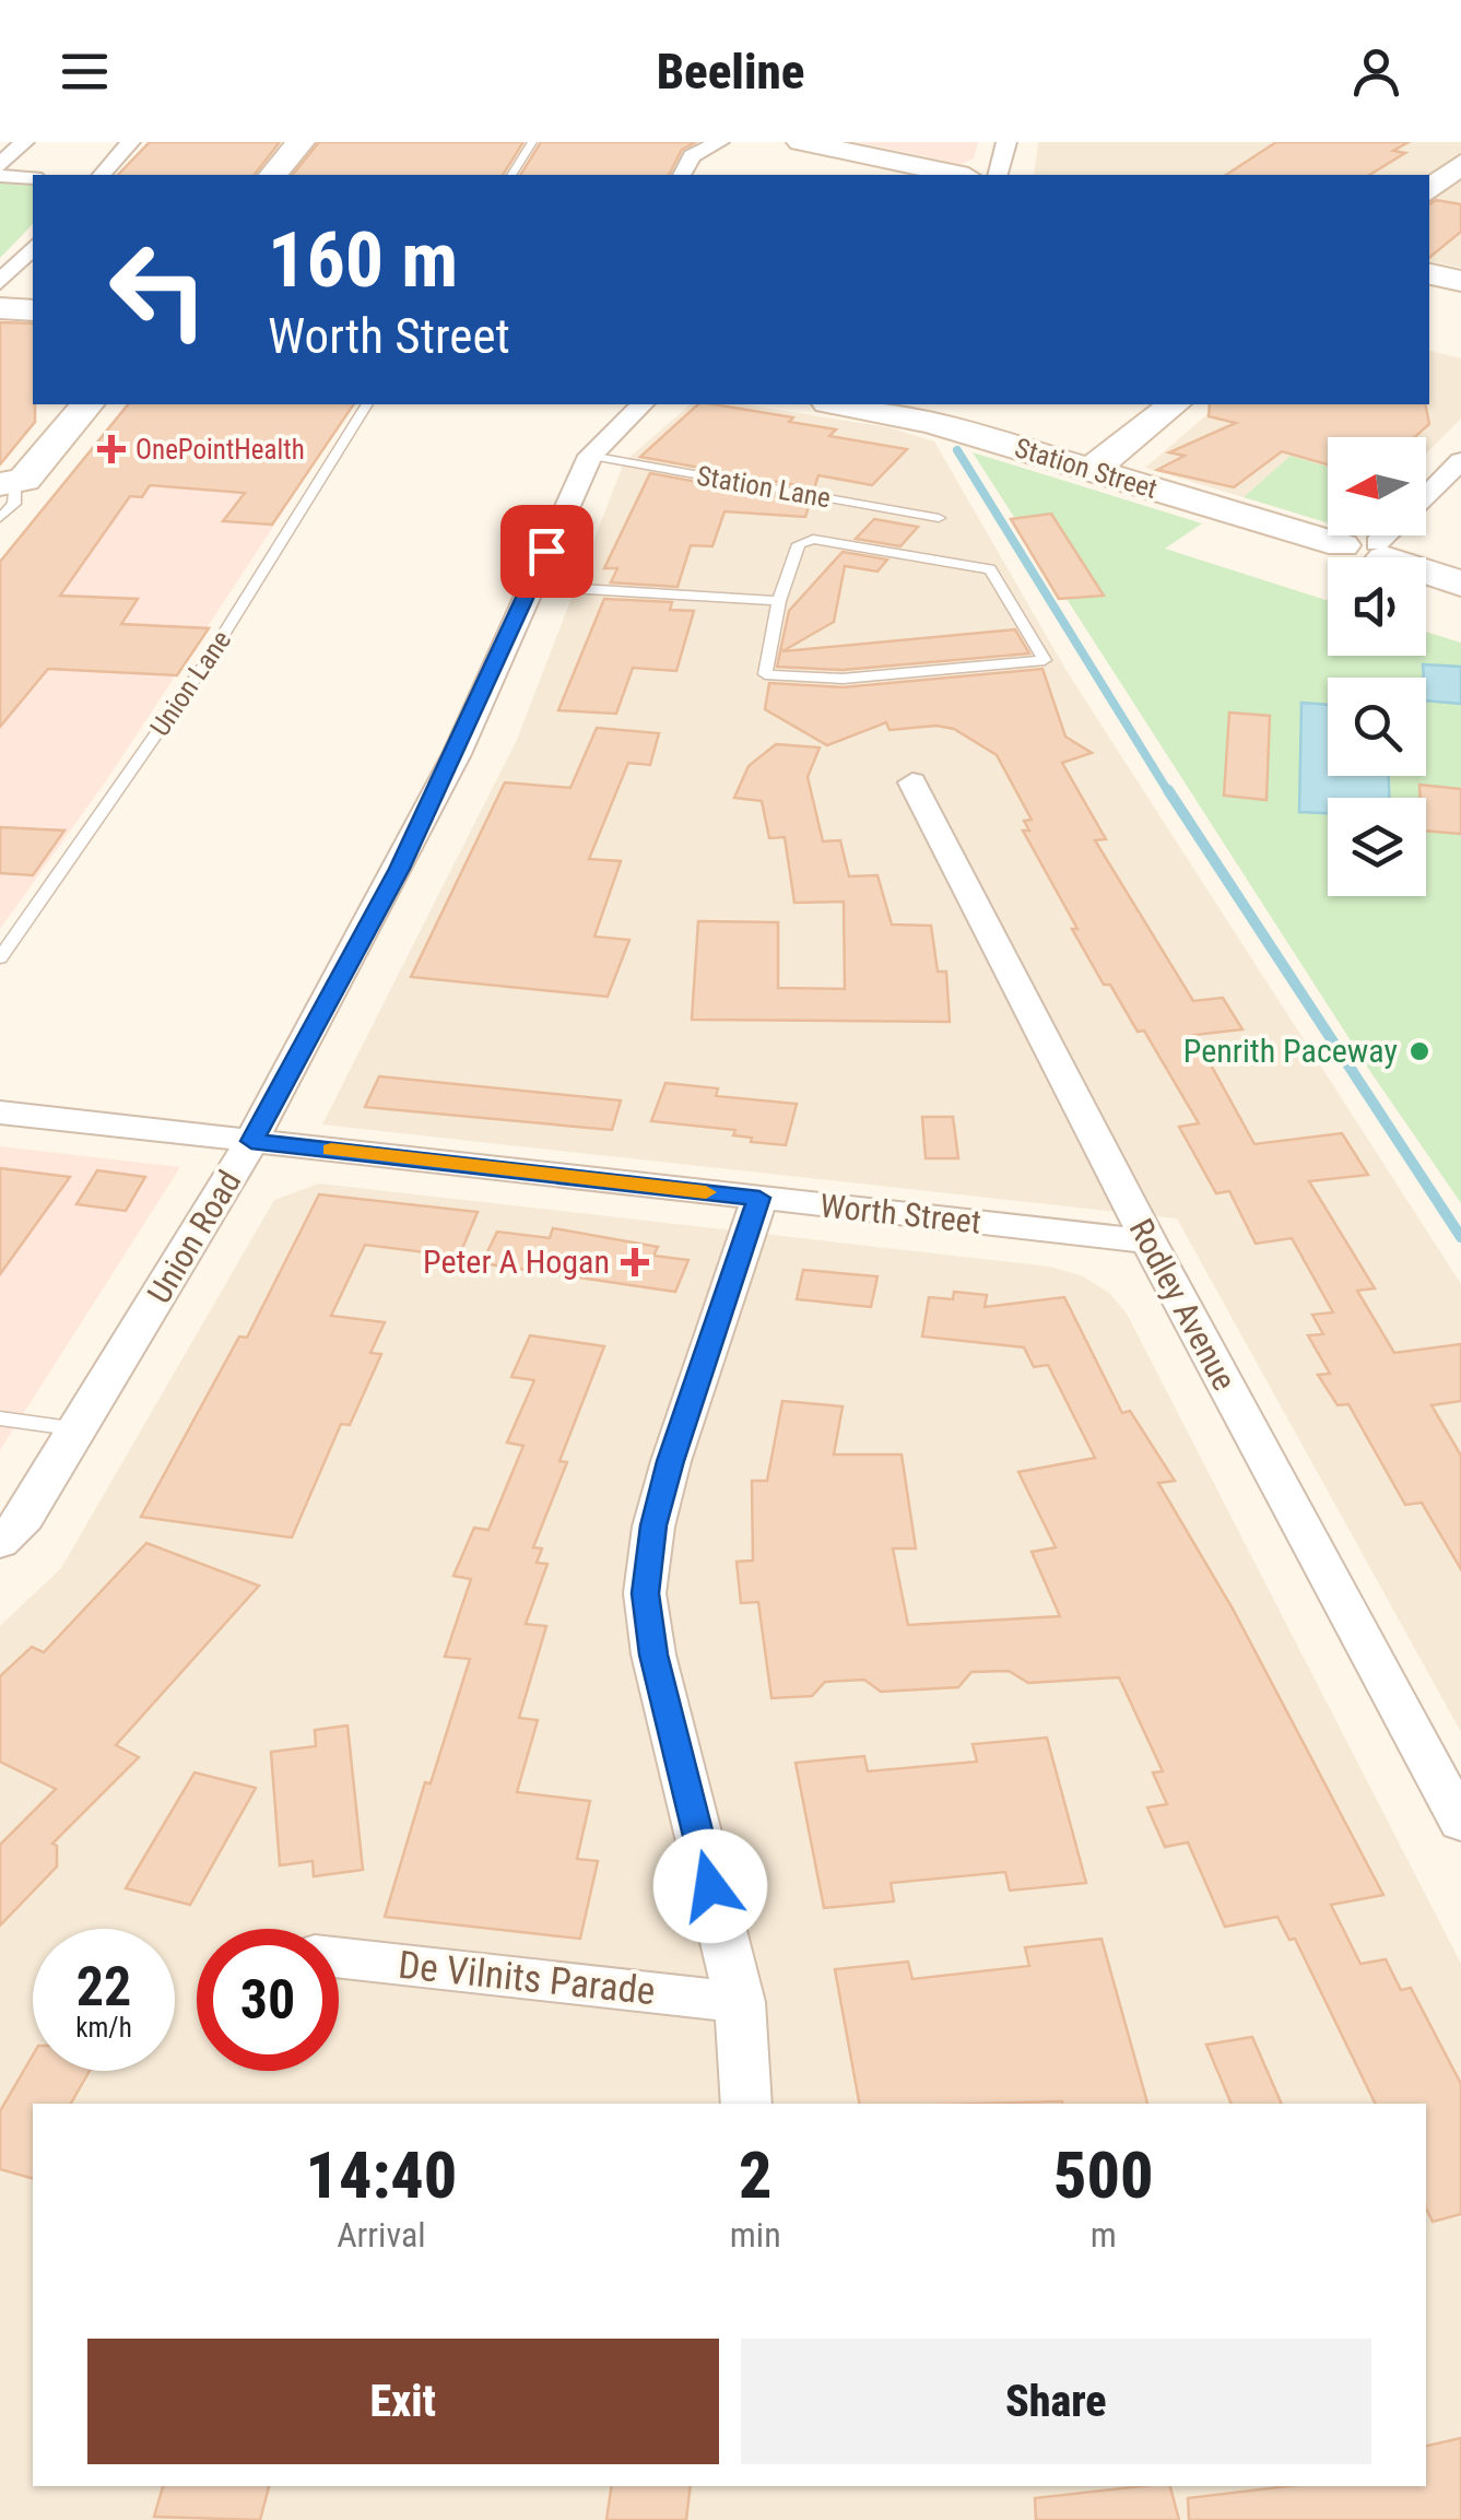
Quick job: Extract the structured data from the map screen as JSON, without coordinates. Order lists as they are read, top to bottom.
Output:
{
  "streets": {
    "street": [
      "Station Street",
      "Worth Street",
      "Union Road",
      "Rodley Avenue",
      "De Vilnits Parade"
    ],
    "lane": ["Station Lane", "Union Lane"]
  },
  "crossings": [
    ["Station Lane", "Union Road"],
    ["Worth Street", "Union Road"],
    ["Worth Street", "Rodley Avenue"]
  ],
  "places": {
    "health": ["OnePointHealth", "Peter A Hogan"],
    "other": ["Penrith Paceway"]
  },
  "north": "left",
  "page": {
    "header": "Beeline",
    "turn": ["160 m", "Worth Street"],
    "speed": "22 km/h",
    "limit": "30",
    "eta": [
      "14:40",
      "Arrival",
      "2",
      "min",
      "500",
      "m"
    ],
    "buttons": ["Exit", "Share"]
  }
}
